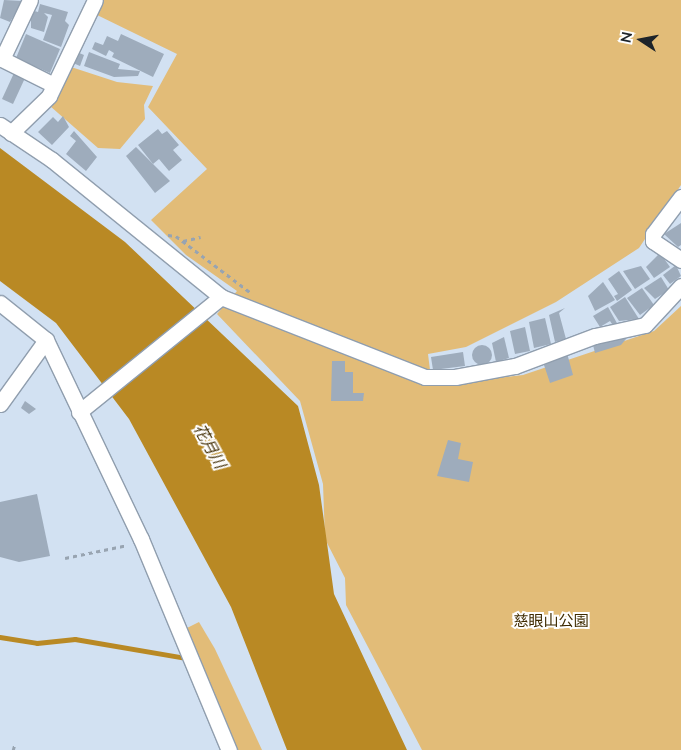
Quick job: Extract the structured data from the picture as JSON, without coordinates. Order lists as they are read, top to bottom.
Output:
{
  "water": ["花月川"],
  "parks": ["慈眼山公園"],
  "north": "left"
}
